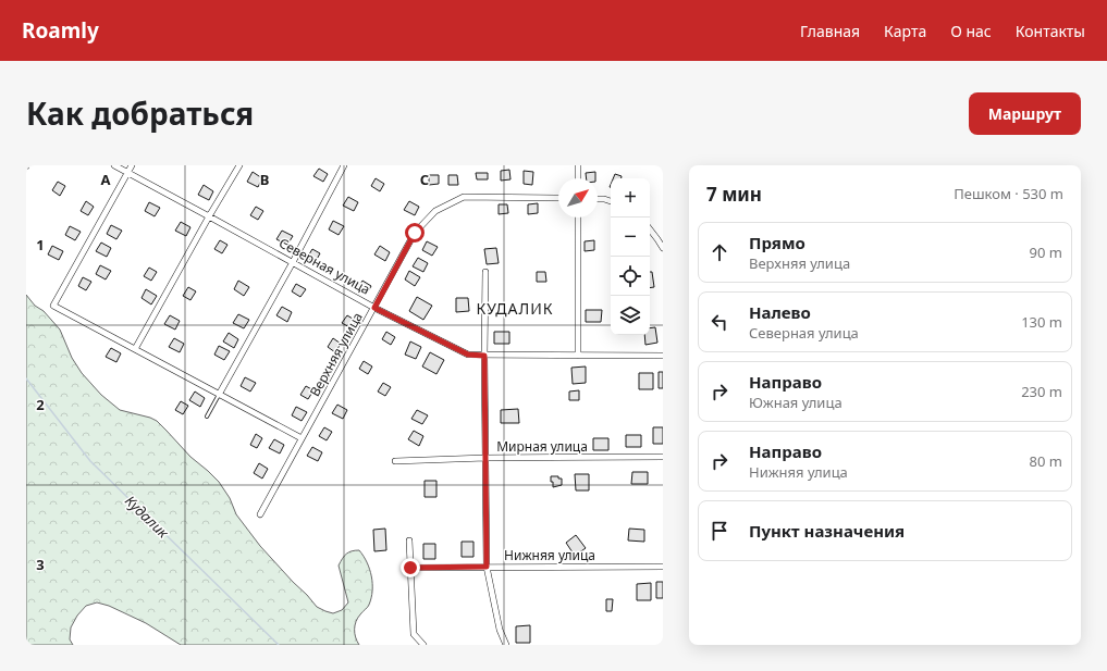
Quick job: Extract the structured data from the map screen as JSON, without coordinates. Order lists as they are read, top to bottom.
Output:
{
  "streets": {
    "street": [
      "Северная улица",
      "Верхняя улица",
      "Мирная улица",
      "Нижняя улица"
    ]
  },
  "crossings": [
    ["Северная улица", "Верхняя улица"]
  ],
  "districts": ["КУДАЛИК"],
  "water": ["Кудалик"],
  "north": "top right",
  "page": {
    "header": "Roamly",
    "nav": [
      "Главная",
      "Карта",
      "О нас",
      "Контакты"
    ],
    "title": "Как добраться",
    "buttons": "Маршрут",
    "heading": ["7 мин", "Пешком · 530 m"],
    "map_buttons": ["+", "−"],
    "list": [
      ["Прямо", "Верхняя улица", "90 m"],
      ["Налево", "Северная улица", "130 m"],
      ["Направо", "Южная улица", "230 m"],
      ["Направо", "Нижняя улица", "80 m"],
      "Пункт назначения"
    ]
  },
  "grid": {
    "columns": ["A", "B", "C"],
    "rows": ["1", "2", "3"]
  }
}
